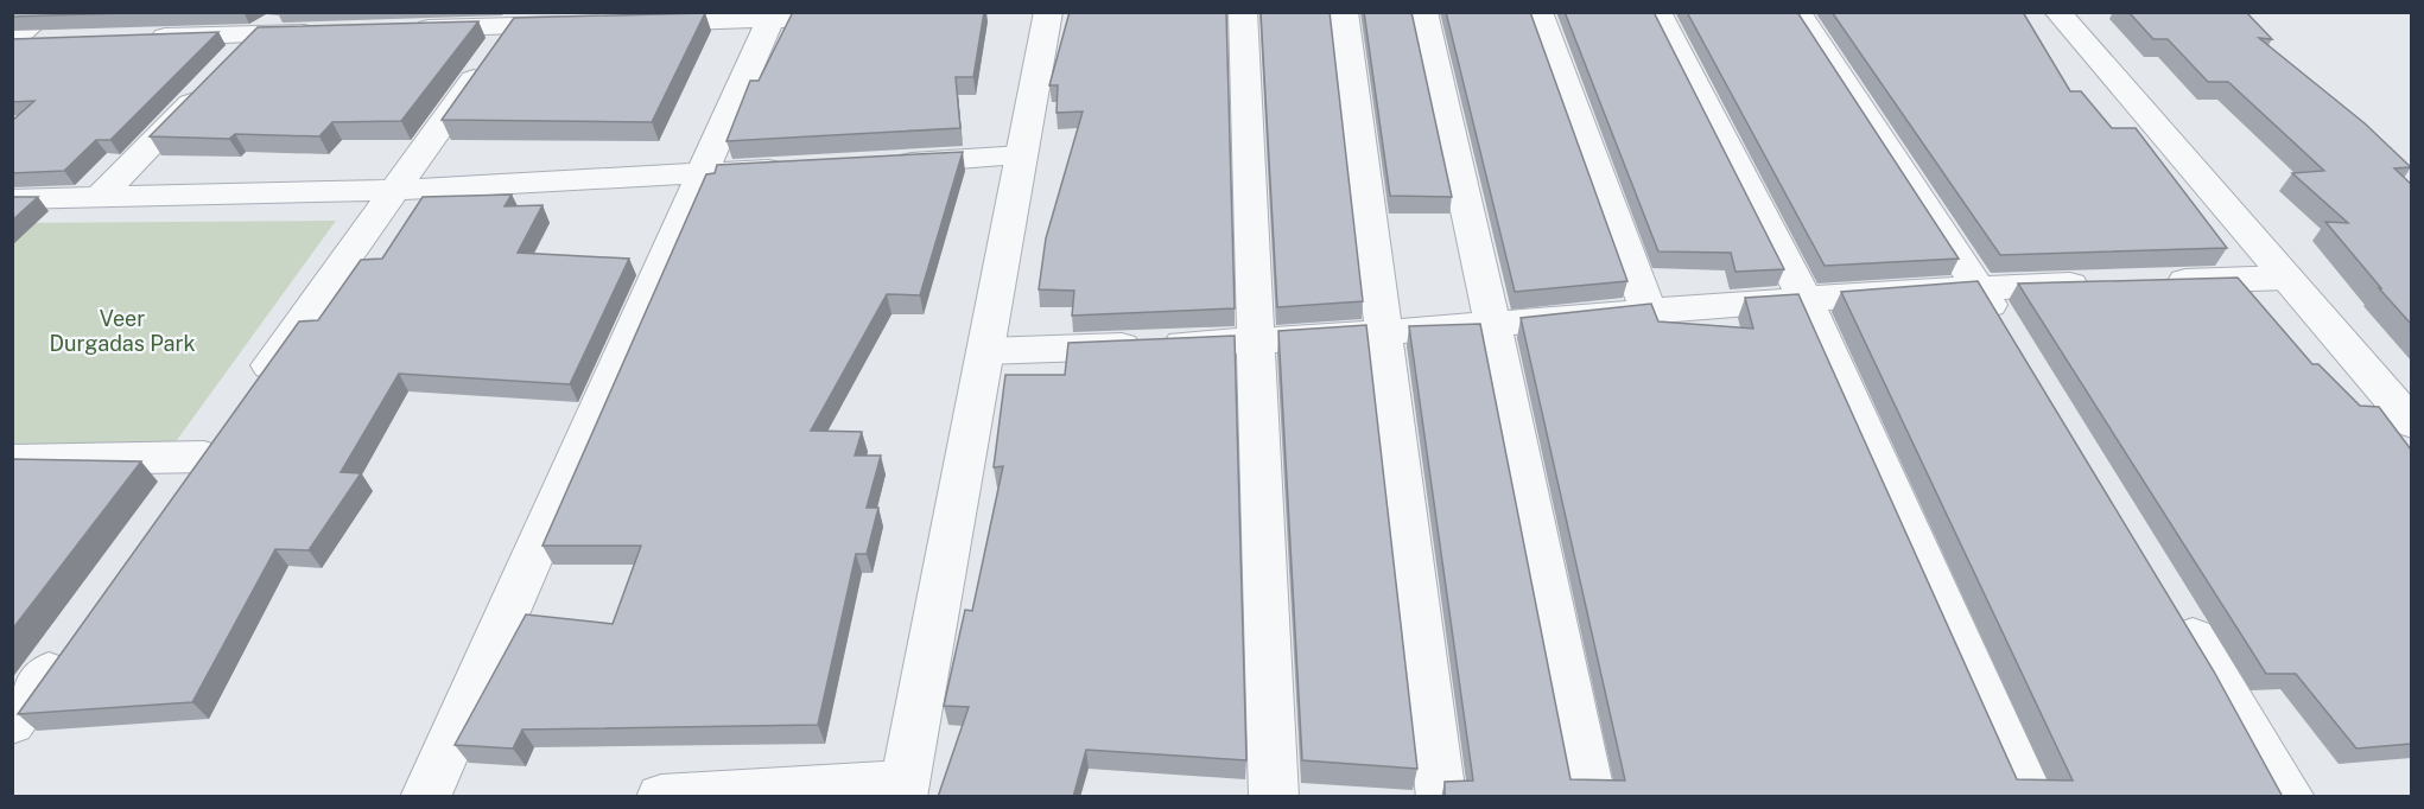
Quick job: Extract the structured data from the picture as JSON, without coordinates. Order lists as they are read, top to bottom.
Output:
{
  "parks": ["Veer Durgadas Park"]
}
